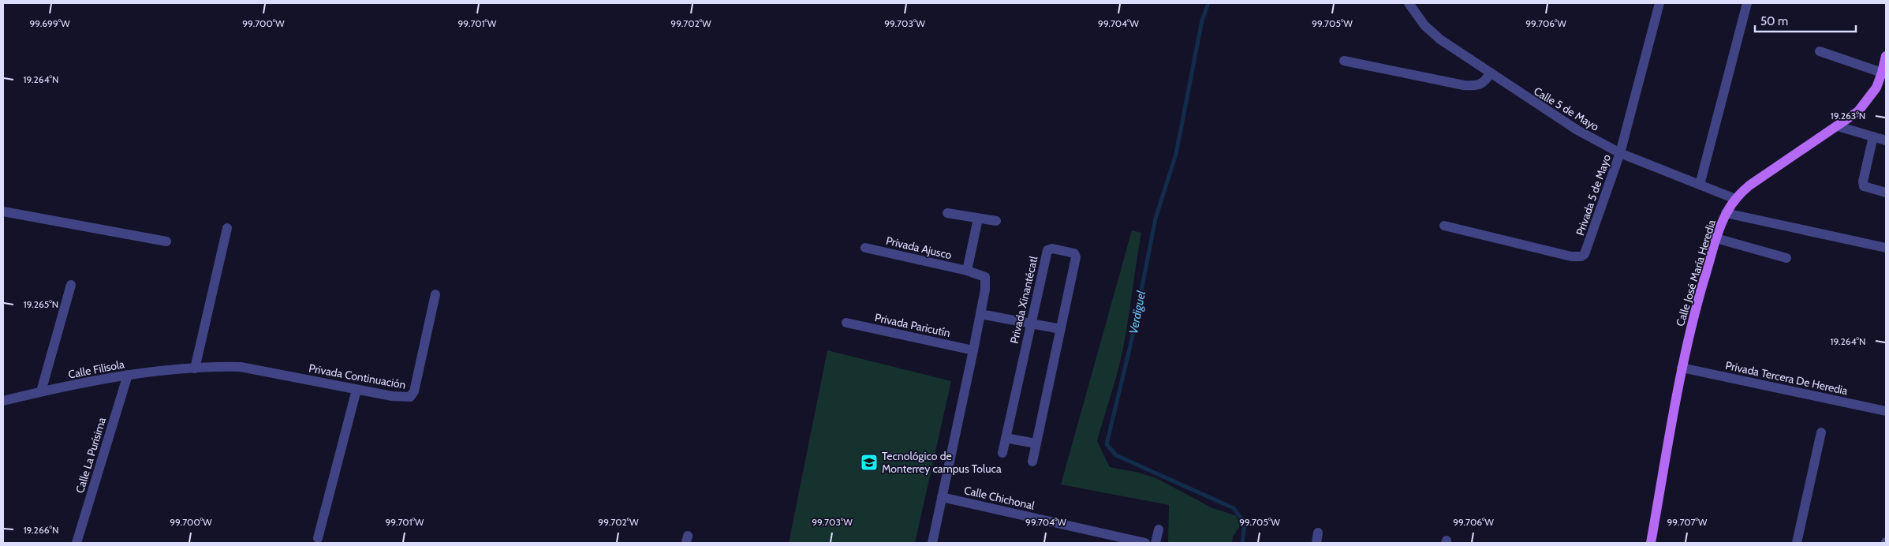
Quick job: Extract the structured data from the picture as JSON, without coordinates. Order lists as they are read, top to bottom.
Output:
{
  "streets": {
    "main road": ["Calle José María Heredia"],
    "street": [
      "Calle 5 de Mayo",
      "Privada 5 de Mayo",
      "Privada Ajusco",
      "Privada Xinantécatl",
      "Privada Paricutín",
      "Calle Filisola",
      "Privada Continuación",
      "Privada Tercera De Heredia",
      "Calle La Purísima",
      "Calle Chichonal"
    ]
  },
  "crossings": [
    ["Calle 5 de Mayo", "Privada 5 de Mayo"],
    ["Calle 5 de Mayo", "Calle José María Heredia"],
    ["Privada Ajusco", "Privada Paricutín"],
    ["Privada Ajusco", "Calle Chichonal"],
    ["Calle José María Heredia", "Privada Tercera De Heredia"],
    ["Calle Filisola", "Privada Continuación"],
    ["Calle Filisola", "Calle La Purísima"]
  ],
  "water": ["Verdiguel"],
  "places": {
    "school or university": ["Tecnológico de Monterrey campus Toluca"]
  },
  "scale_bar": "50 m",
  "coordinates": [
    "99.699°W",
    "99.700°W",
    "99.701°W",
    "99.702°W",
    "99.703°W",
    "99.704°W",
    "99.705°W",
    "99.706°W",
    "19.264°N",
    "19.263°N",
    "19.265°N",
    "99.707°W",
    "19.266°N"
  ]
}
